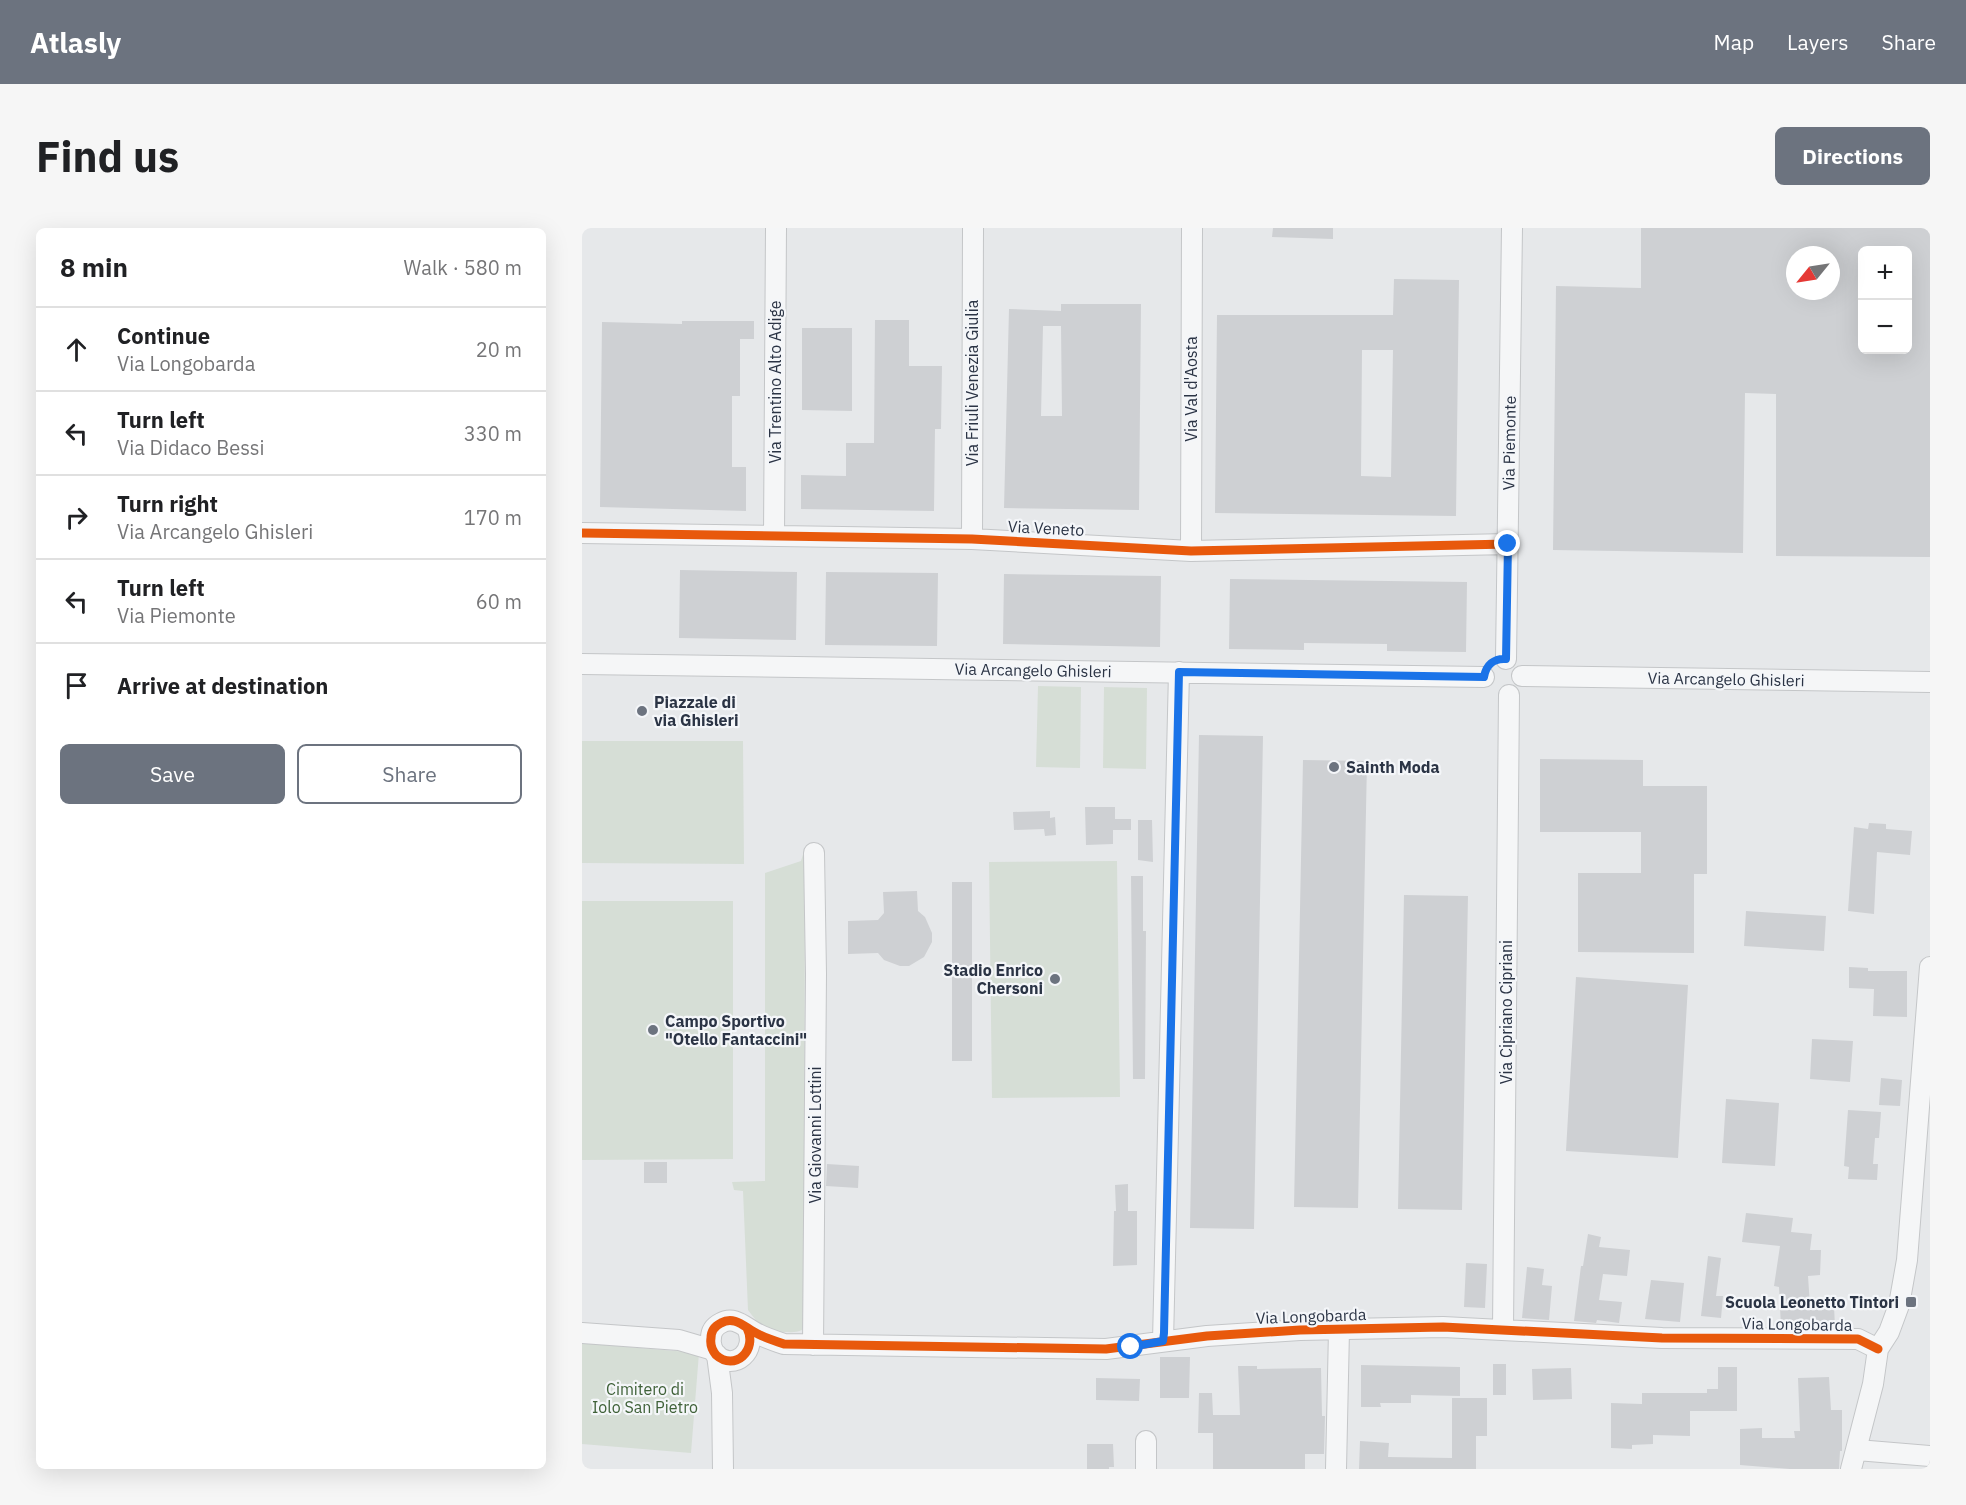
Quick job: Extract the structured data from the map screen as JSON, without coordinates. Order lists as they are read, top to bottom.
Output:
{
  "streets": {
    "street": [
      "Via Trentino Alto Adige",
      "Via Friuli Venezia Giulia",
      "Via Val d'Aosta",
      "Via Piemonte",
      "Via Veneto",
      "Via Arcangelo Ghisleri",
      "Via Cipriano Cipriani",
      "Via Giovanni Lottini",
      "Via Longobarda"
    ]
  },
  "crossings": [
    ["Via Trentino Alto Adige", "Via Veneto"],
    ["Via Friuli Venezia Giulia", "Via Veneto"],
    ["Via Val d'Aosta", "Via Veneto"],
    ["Via Piemonte", "Via Veneto"],
    ["Via Piemonte", "Via Arcangelo Ghisleri"],
    ["Via Piemonte", "Via Cipriano Cipriani"],
    ["Via Arcangelo Ghisleri", "Via Cipriano Cipriani"],
    ["Via Cipriano Cipriani", "Via Longobarda"],
    ["Via Giovanni Lottini", "Via Longobarda"]
  ],
  "parks": ["Cimitero di Iolo San Pietro"],
  "places": {
    "other": [
      "Piazzale di via Ghisleri",
      "Sainth Moda",
      "Stadio Enrico Chersoni",
      "Campo Sportivo \"Otello Fantaccini\""
    ],
    "transit": ["Scuola Leonetto Tintori"]
  },
  "north": "bottom left",
  "page": {
    "header": "Atlasly",
    "nav": ["Map", "Layers", "Share"],
    "buttons": [
      "Directions",
      ["Save", "Share"]
    ],
    "title": "Find us",
    "heading": ["8 min", "Walk · 580 m"],
    "map_buttons": ["+", "−"],
    "list": [
      ["Continue", "Via Longobarda", "20 m"],
      ["Turn left", "Via Didaco Bessi", "330 m"],
      ["Turn right", "Via Arcangelo Ghisleri", "170 m"],
      ["Turn left", "Via Piemonte", "60 m"],
      "Arrive at destination"
    ]
  }
}
